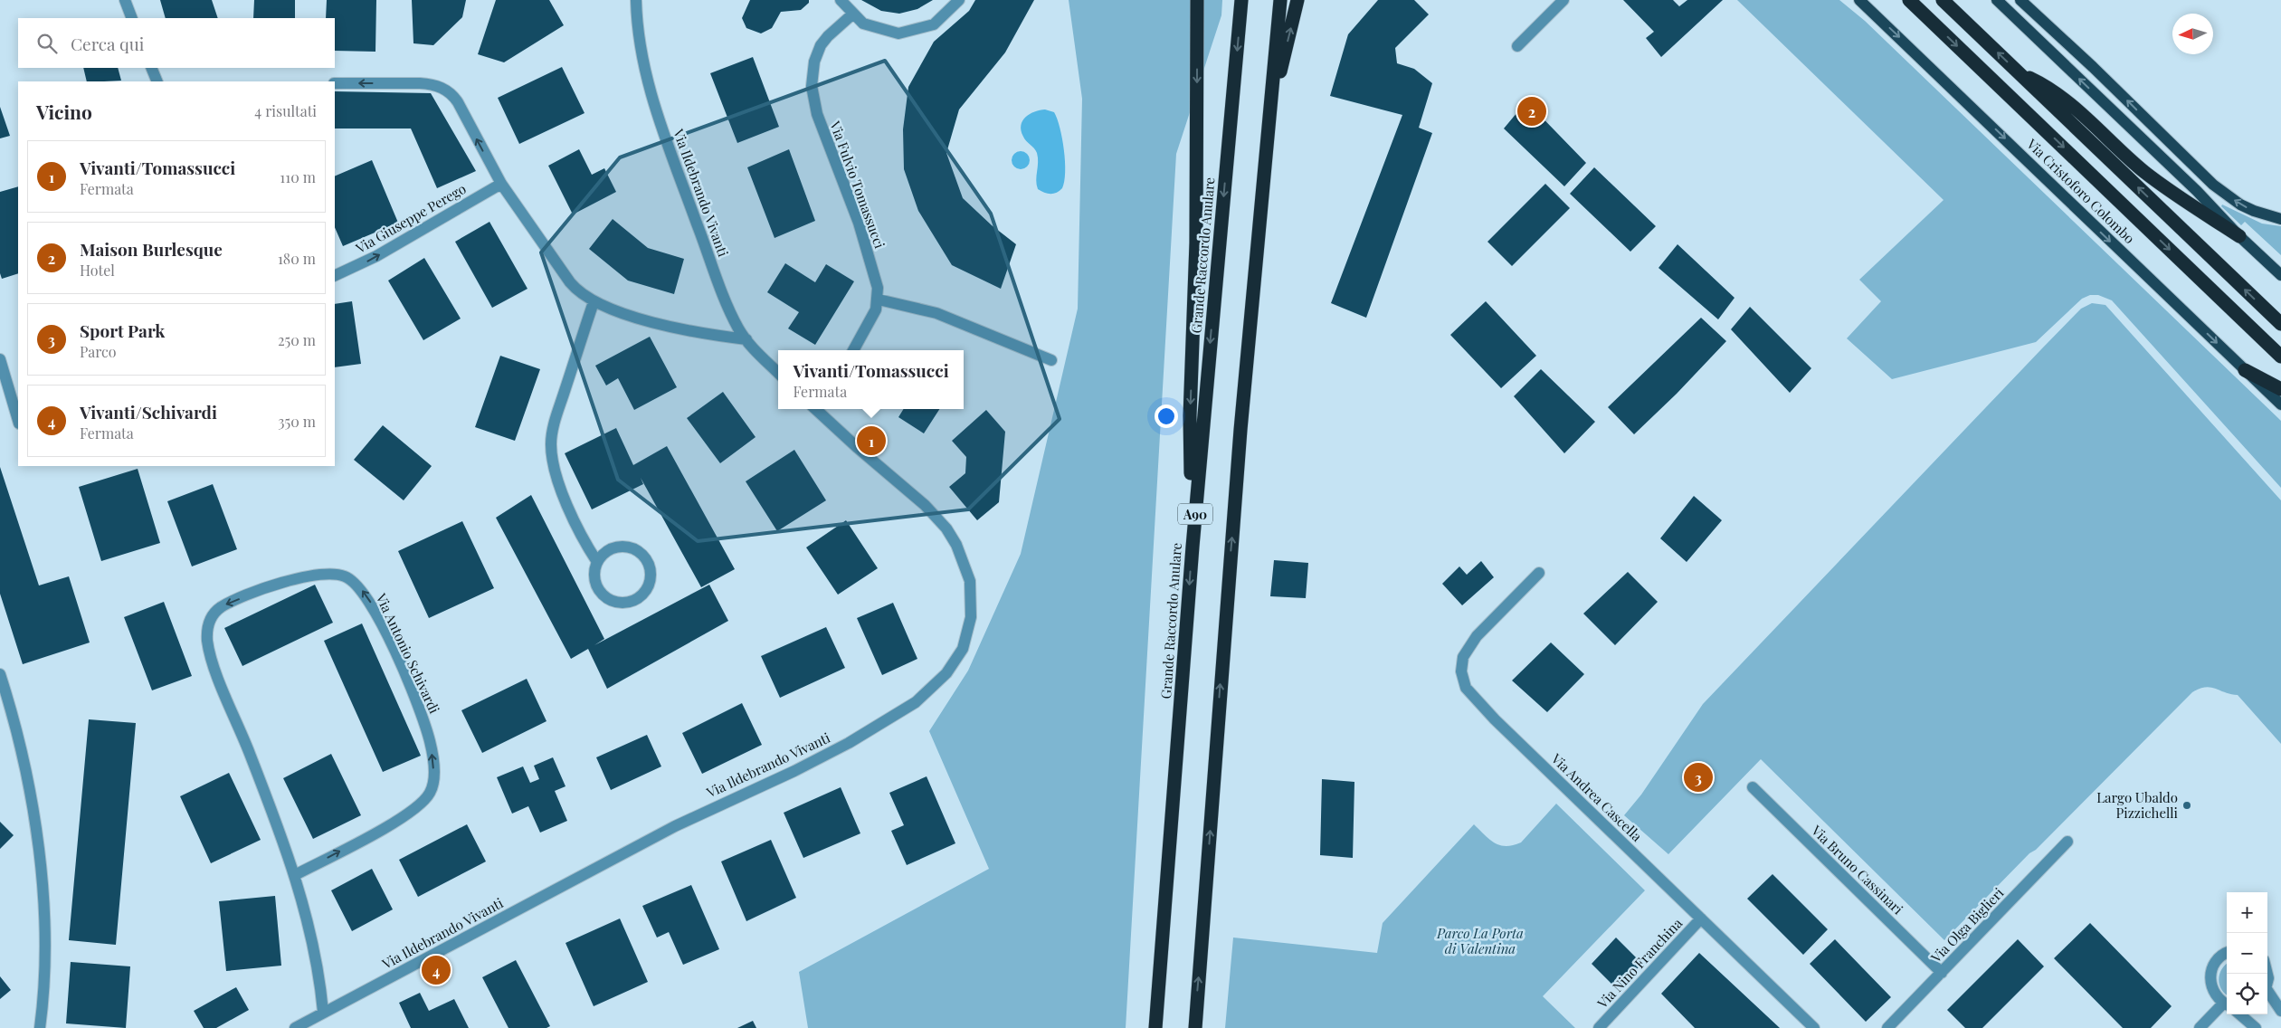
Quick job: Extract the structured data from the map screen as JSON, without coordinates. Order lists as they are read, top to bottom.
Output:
{
  "streets": {
    "highway": ["Via Cristoforo Colombo", "Grande Raccordo Anulare", "A90"],
    "street": [
      "Via Fulvio Tomassucci",
      "Via Ildebrando Vivanti",
      "Via Giuseppe Perego",
      "Via Antonio Schivardi",
      "Via Andrea Cascella",
      "Via Bruno Cassinari",
      "Via Olga Biglieri",
      "Via Nino Franchina"
    ]
  },
  "crossings": [
    ["Via Ildebrando Vivanti", "Via Antonio Schivardi"],
    ["Via Andrea Cascella", "Via Nino Franchina"],
    ["Via Bruno Cassinari", "Via Olga Biglieri"]
  ],
  "one_way": ["Via Giuseppe Perego"],
  "parks": ["Parco La Porta di Valentina"],
  "places": ["Largo Ubaldo Pizzichelli"],
  "north": "left",
  "page": {
    "search": "Cerca qui",
    "heading": ["Vicino", "4 risultati"],
    "pins": [
      "2",
      "1",
      "3",
      "4"
    ],
    "list": [
      {
        "mark": "1",
        "name": "Vivanti/Tomassucci",
        "note": "Fermata",
        "value": "110 m"
      },
      {
        "mark": "2",
        "name": "Maison Burlesque",
        "note": "Hotel",
        "value": "180 m"
      },
      {
        "mark": "3",
        "name": "Sport Park",
        "note": "Parco",
        "value": "250 m"
      },
      {
        "mark": "4",
        "name": "Vivanti/Schivardi",
        "note": "Fermata",
        "value": "350 m"
      }
    ],
    "popup": ["Vivanti/Tomassucci", "Fermata"],
    "map_buttons": ["+", "−"]
  }
}
